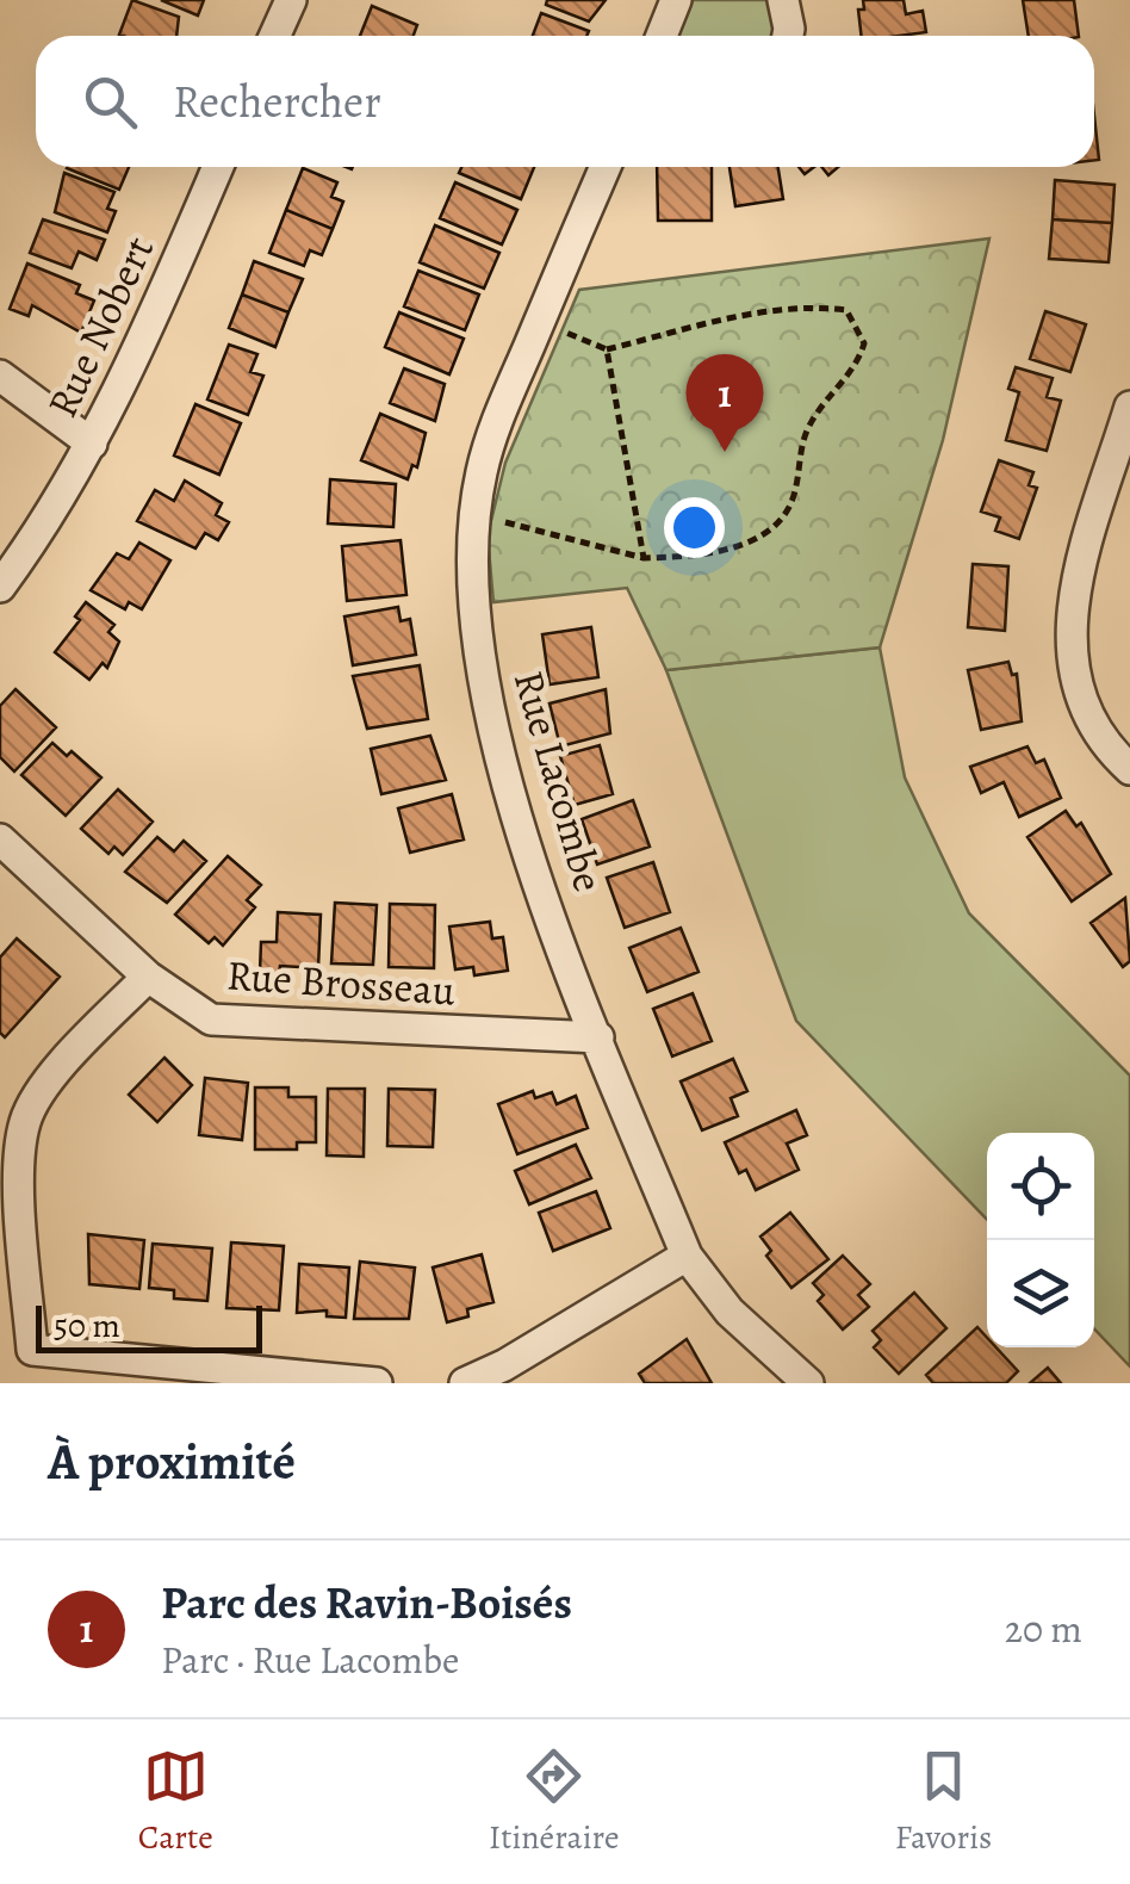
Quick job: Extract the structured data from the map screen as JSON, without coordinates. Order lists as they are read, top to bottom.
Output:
{
  "streets": {
    "street": ["Rue Nobert", "Rue Lacombe", "Rue Brosseau"]
  },
  "crossings": [
    ["Rue Lacombe", "Rue Brosseau"]
  ],
  "scale_bar": "50 m",
  "page": {
    "search": "Rechercher",
    "pins": "1",
    "scale": "50 m",
    "heading": "À proximité",
    "list": [
      {
        "mark": "1",
        "name": "Parc des Ravin-Boisés",
        "note": "Parc · Rue Lacombe",
        "value": "20 m"
      }
    ],
    "nav": ["Carte", "Itinéraire", "Favoris"]
  }
}
